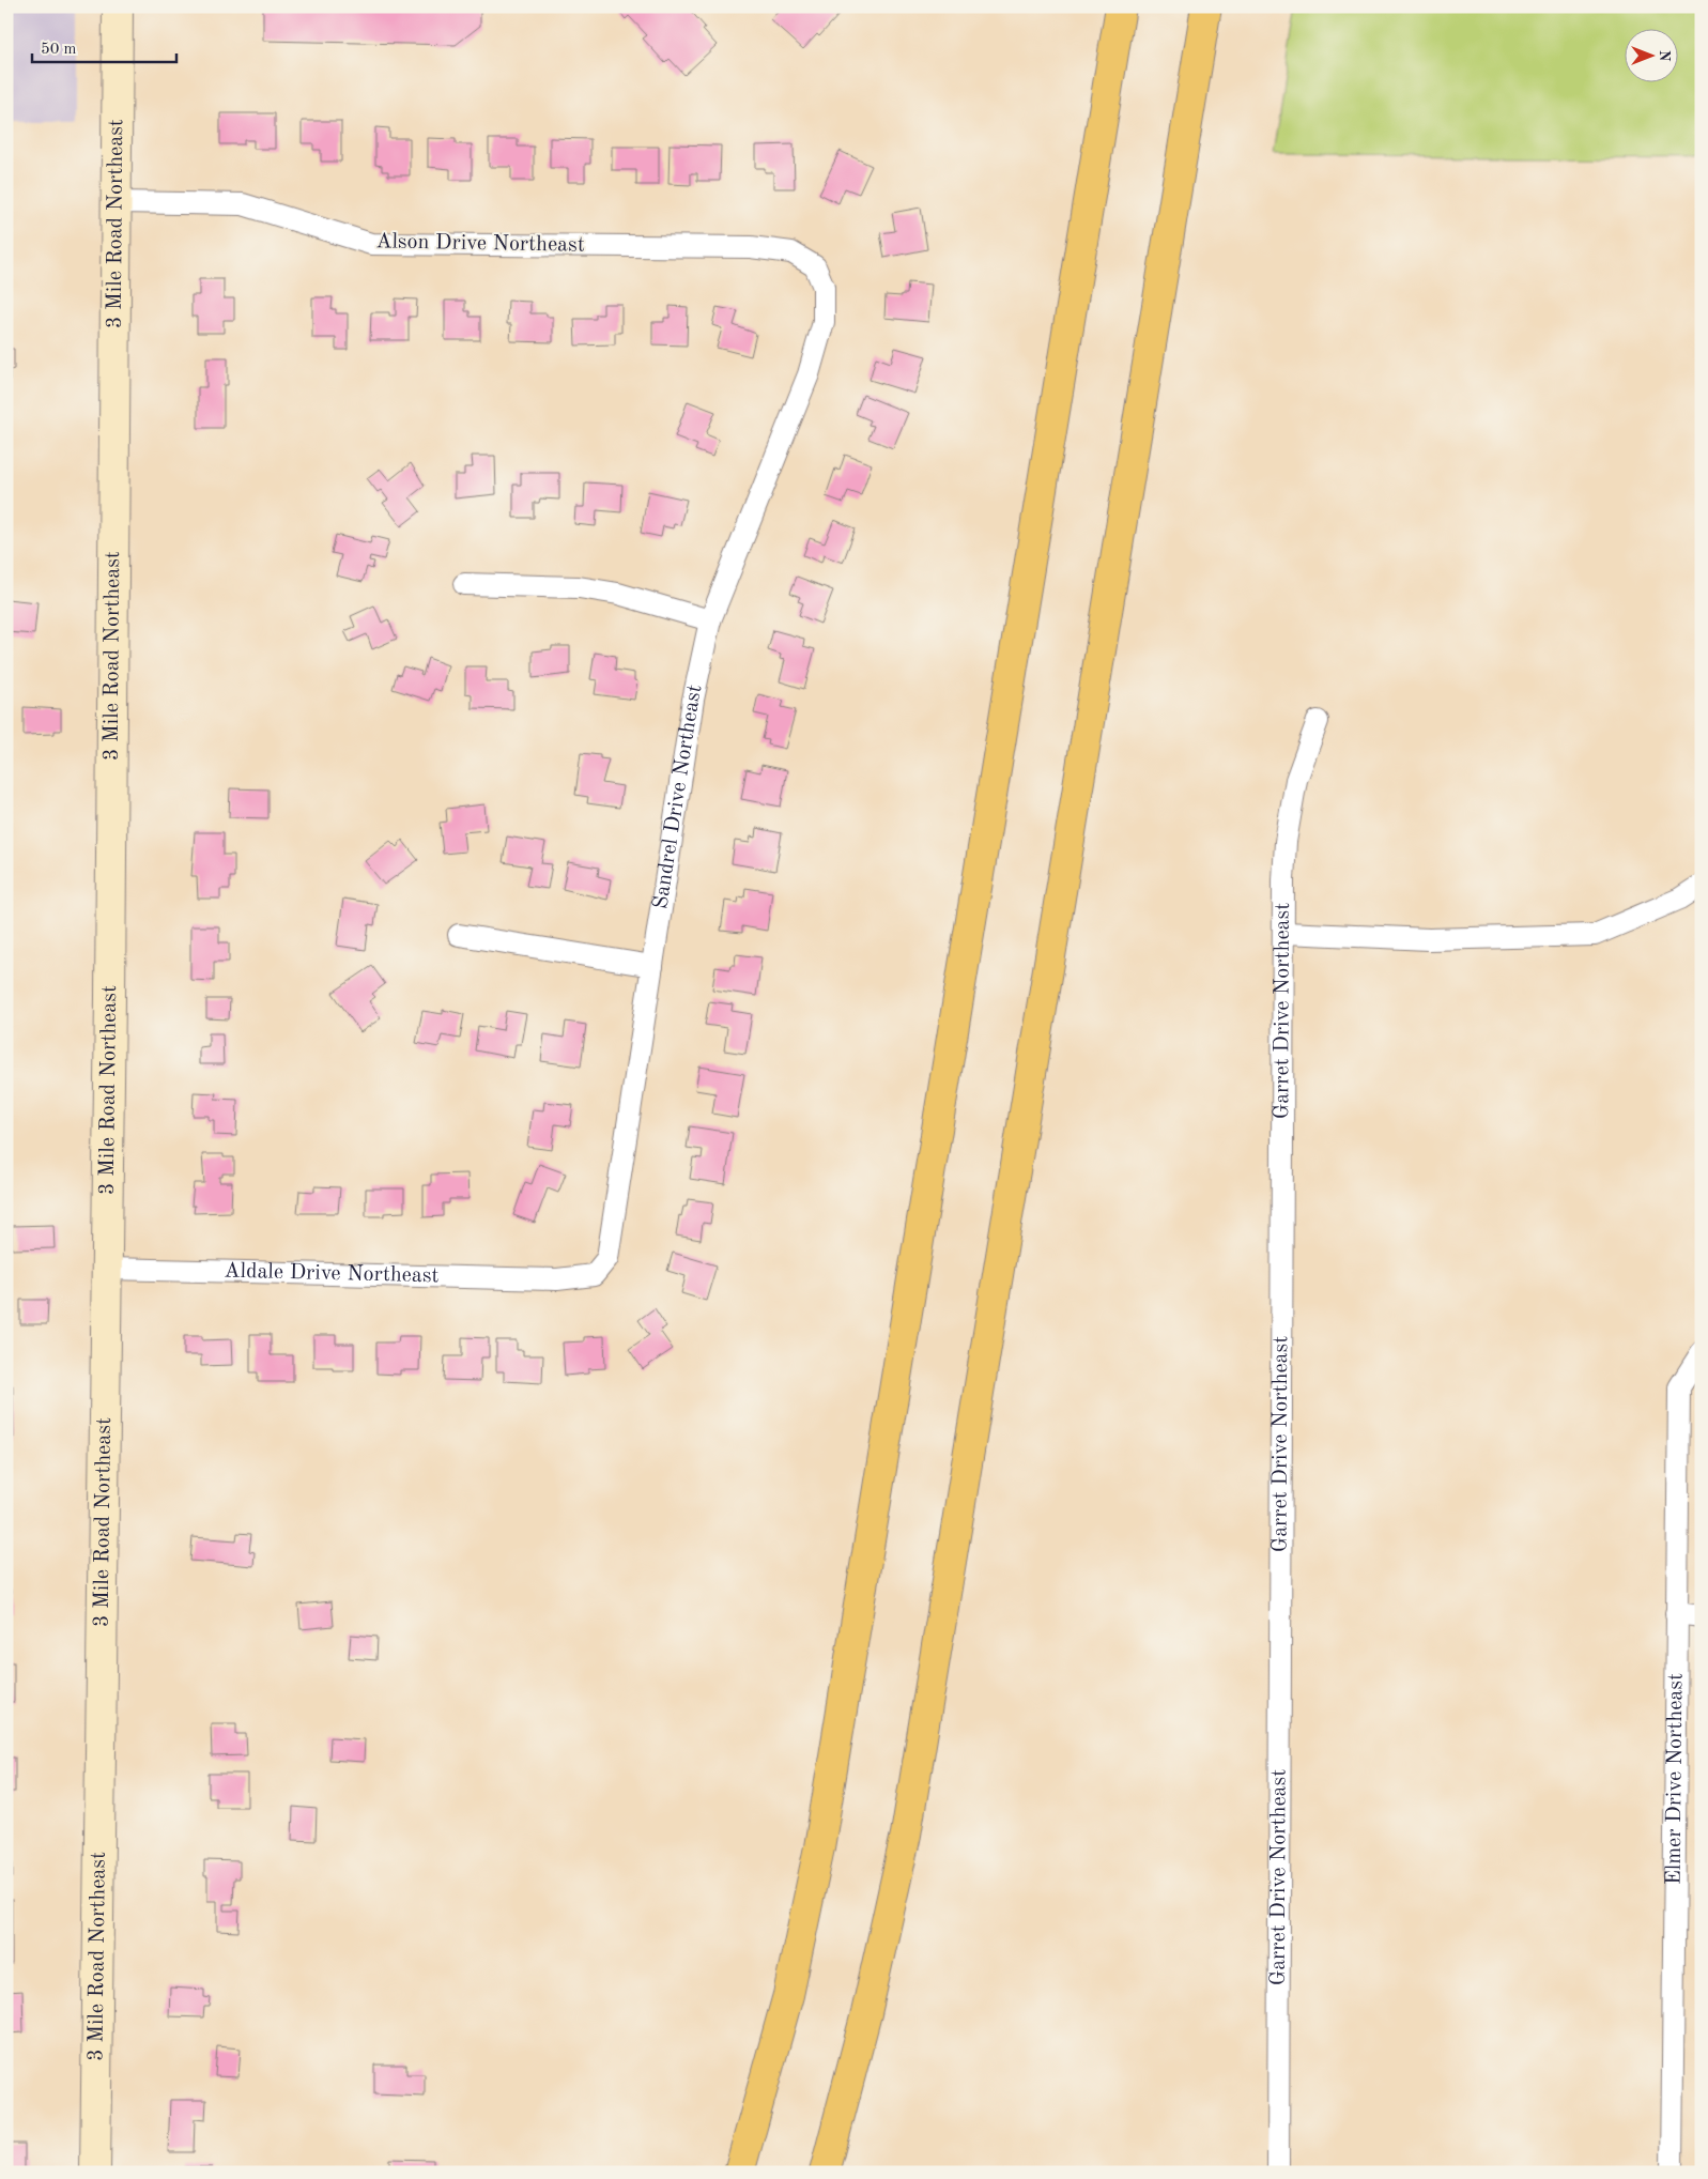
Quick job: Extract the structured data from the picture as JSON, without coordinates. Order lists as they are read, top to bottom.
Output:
{
  "streets": {
    "main road": ["3 Mile Road Northeast"],
    "street": [
      "Alson Drive Northeast",
      "Sandrel Drive Northeast",
      "Garret Drive Northeast",
      "Aldale Drive Northeast",
      "Elmer Drive Northeast"
    ]
  },
  "crossings": [
    ["3 Mile Road Northeast", "Alson Drive Northeast"],
    ["3 Mile Road Northeast", "Aldale Drive Northeast"],
    ["Alson Drive Northeast", "Sandrel Drive Northeast"],
    ["Sandrel Drive Northeast", "Aldale Drive Northeast"]
  ],
  "scale_bar": "50 m",
  "north": "right"
}
